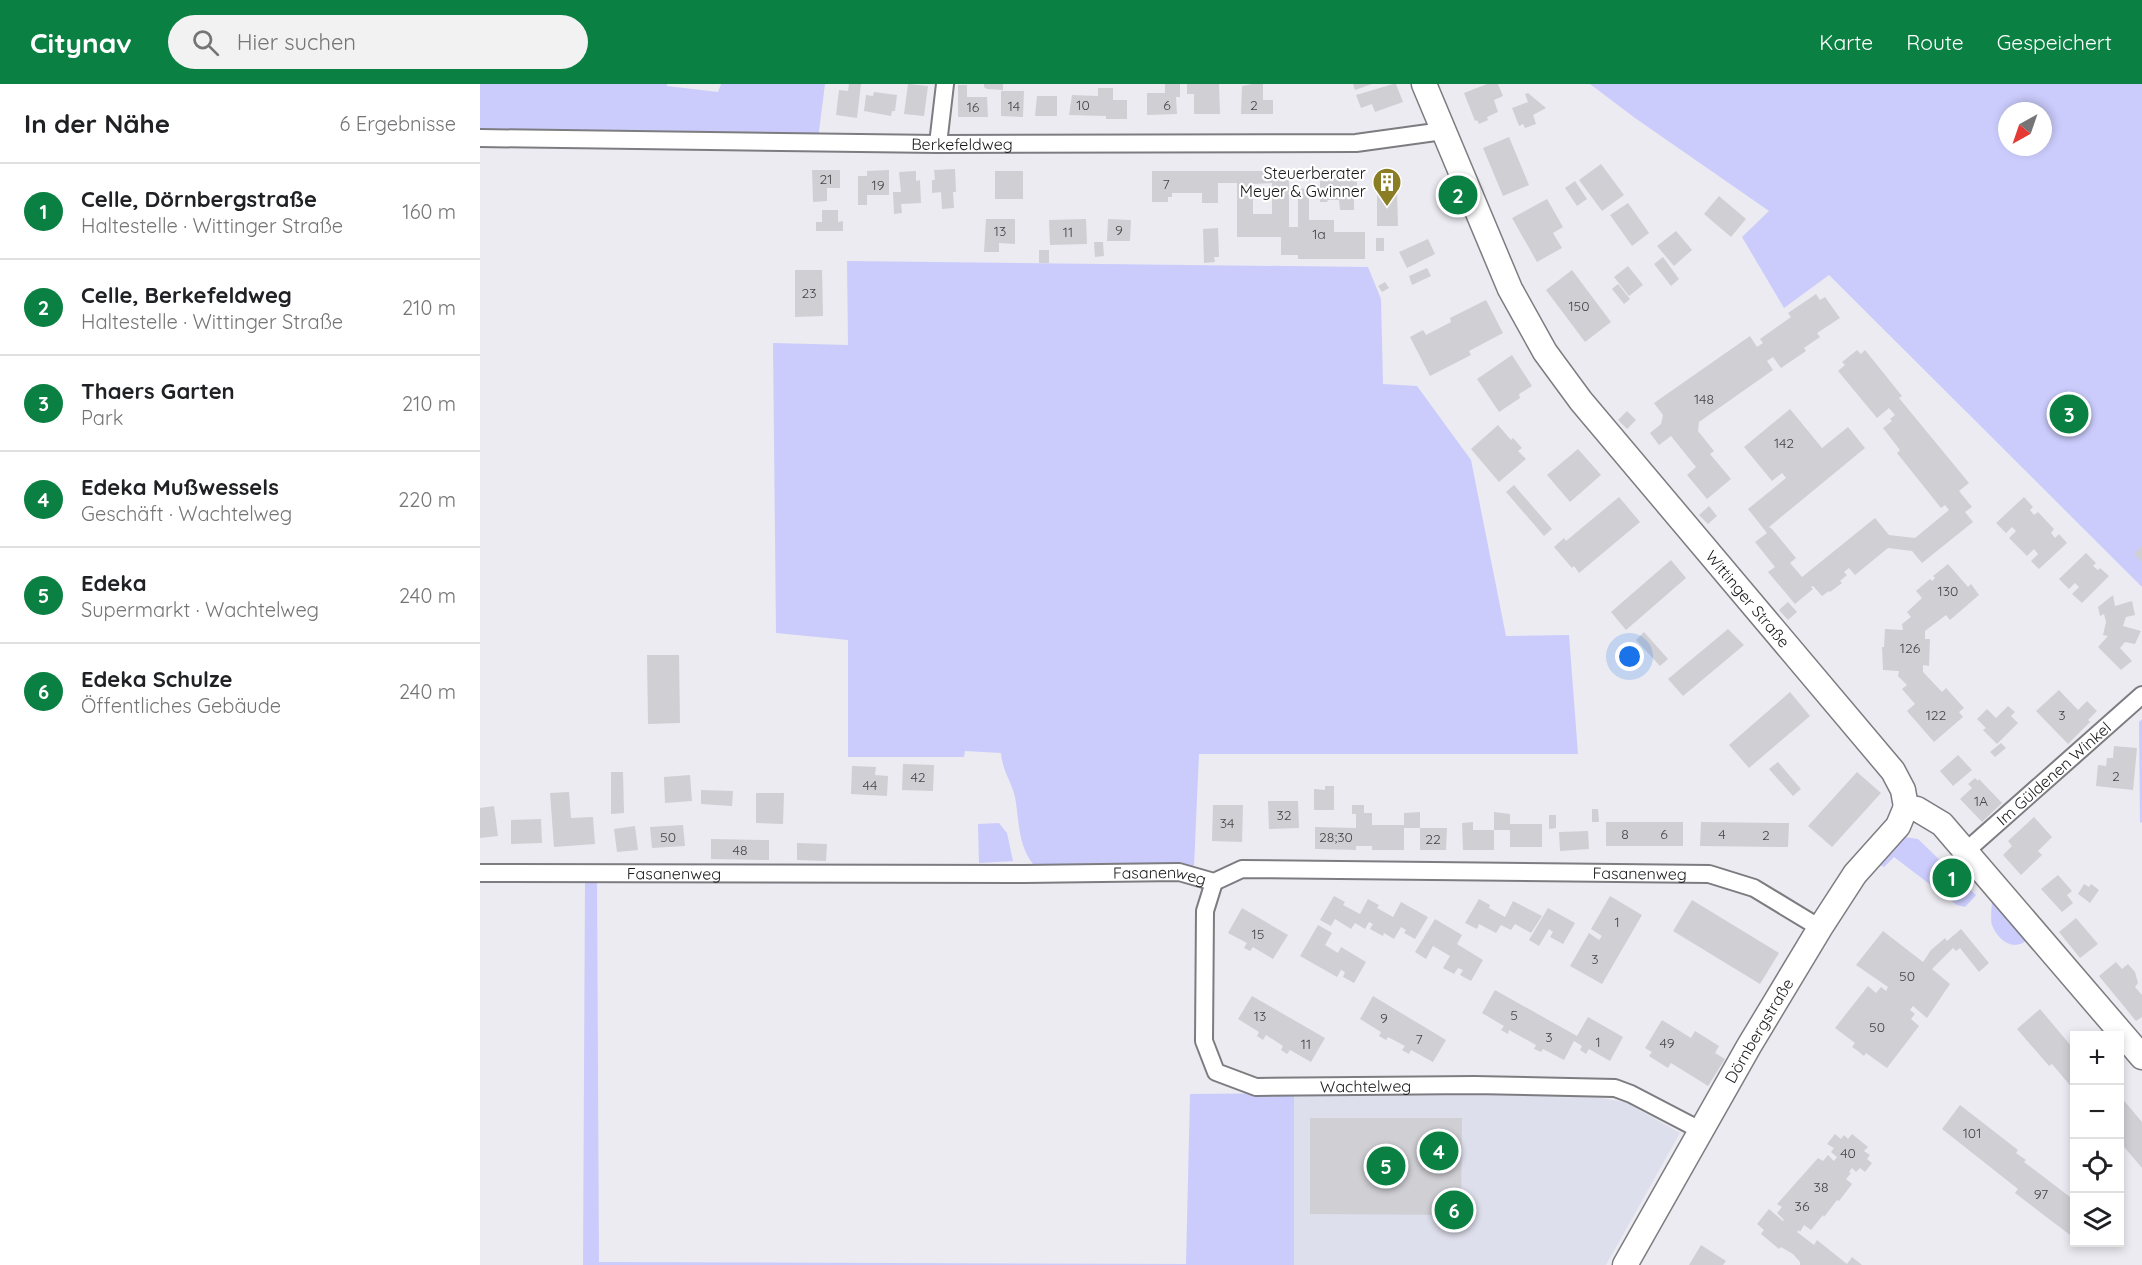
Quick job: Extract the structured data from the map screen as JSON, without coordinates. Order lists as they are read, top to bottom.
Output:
{
  "streets": {
    "main road": ["Wittinger Straße", "Dörnbergstraße"],
    "street": [
      "Berkefeldweg",
      "Im Güldenen Winkel",
      "Fasanenweg",
      "Wachtelweg"
    ]
  },
  "crossings": [
    ["Berkefeldweg", "Wittinger Straße"],
    ["Wittinger Straße", "Dörnbergstraße"],
    ["Fasanenweg", "Dörnbergstraße"],
    ["Fasanenweg", "Wachtelweg"],
    ["Dörnbergstraße", "Wachtelweg"]
  ],
  "places": {
    "building": ["Steuerberater Meyer & Gwinner"]
  },
  "house_numbers": [
    "10",
    "6",
    "2",
    "14",
    "16",
    "21",
    "7",
    "19",
    "9",
    "13",
    "11",
    "1a",
    "23",
    "150",
    "148",
    "142",
    "130",
    "126",
    "122",
    "3",
    "2",
    "42",
    "44",
    "1A",
    "32",
    "34",
    "8",
    "6",
    "4",
    "2",
    "50",
    "28;30",
    "22",
    "48",
    "1",
    "15",
    "3",
    "50",
    "5",
    "13",
    "9",
    "50",
    "3",
    "7",
    "1",
    "49",
    "11",
    "101",
    "40",
    "38",
    "97",
    "36"
  ],
  "north": "bottom left",
  "page": {
    "header": "Citynav",
    "search": "Hier suchen",
    "nav": ["Karte", "Route", "Gespeichert"],
    "heading": ["In der Nähe", "6 Ergebnisse"],
    "list": [
      {
        "mark": "1",
        "name": "Celle, Dörnbergstraße",
        "note": "Haltestelle · Wittinger Straße",
        "value": "160 m"
      },
      {
        "mark": "2",
        "name": "Celle, Berkefeldweg",
        "note": "Haltestelle · Wittinger Straße",
        "value": "210 m"
      },
      {
        "mark": "3",
        "name": "Thaers Garten",
        "note": "Park",
        "value": "210 m"
      },
      {
        "mark": "4",
        "name": "Edeka Mußwessels",
        "note": "Geschäft · Wachtelweg",
        "value": "220 m"
      },
      {
        "mark": "5",
        "name": "Edeka",
        "note": "Supermarkt · Wachtelweg",
        "value": "240 m"
      },
      {
        "mark": "6",
        "name": "Edeka Schulze",
        "note": "Öffentliches Gebäude",
        "value": "240 m"
      }
    ],
    "pins": [
      "2",
      "3",
      "1",
      "4",
      "5",
      "6"
    ],
    "map_buttons": ["+", "−"]
  }
}
